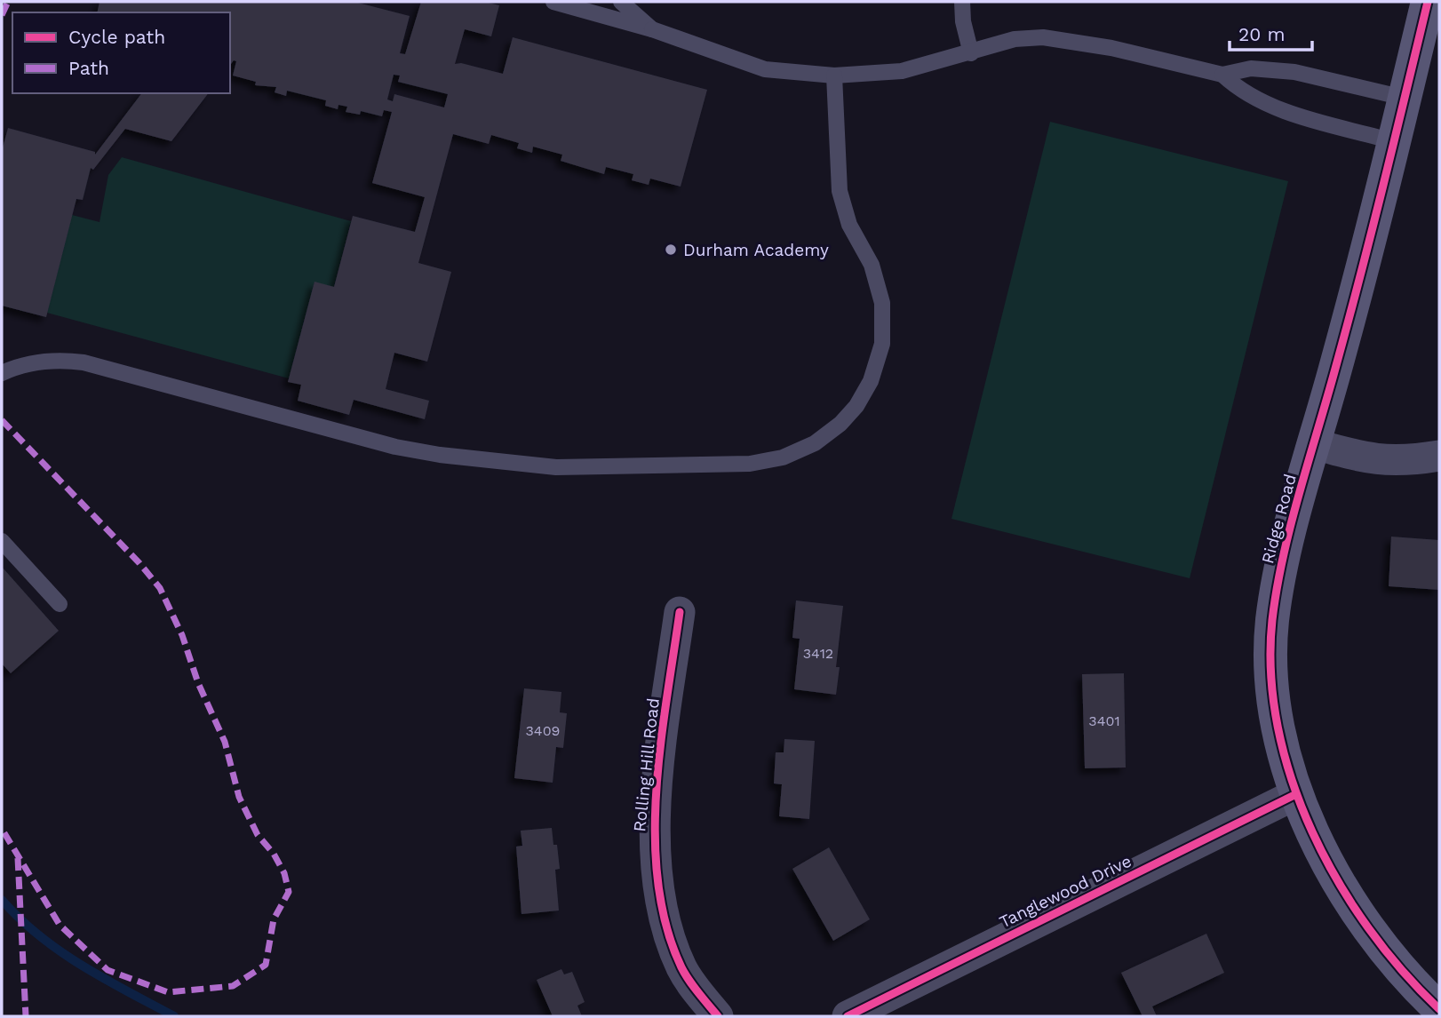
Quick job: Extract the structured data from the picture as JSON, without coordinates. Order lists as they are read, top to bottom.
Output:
{
  "streets": {
    "street": ["Ridge Road", "Rolling Hill Road", "Tanglewood Drive"]
  },
  "crossings": [
    ["Ridge Road", "Tanglewood Drive"]
  ],
  "places": ["Durham Academy"],
  "house_numbers": ["3412", "3401", "3409"],
  "legend": ["Cycle path", "Path"],
  "scale_bar": "20 m"
}
